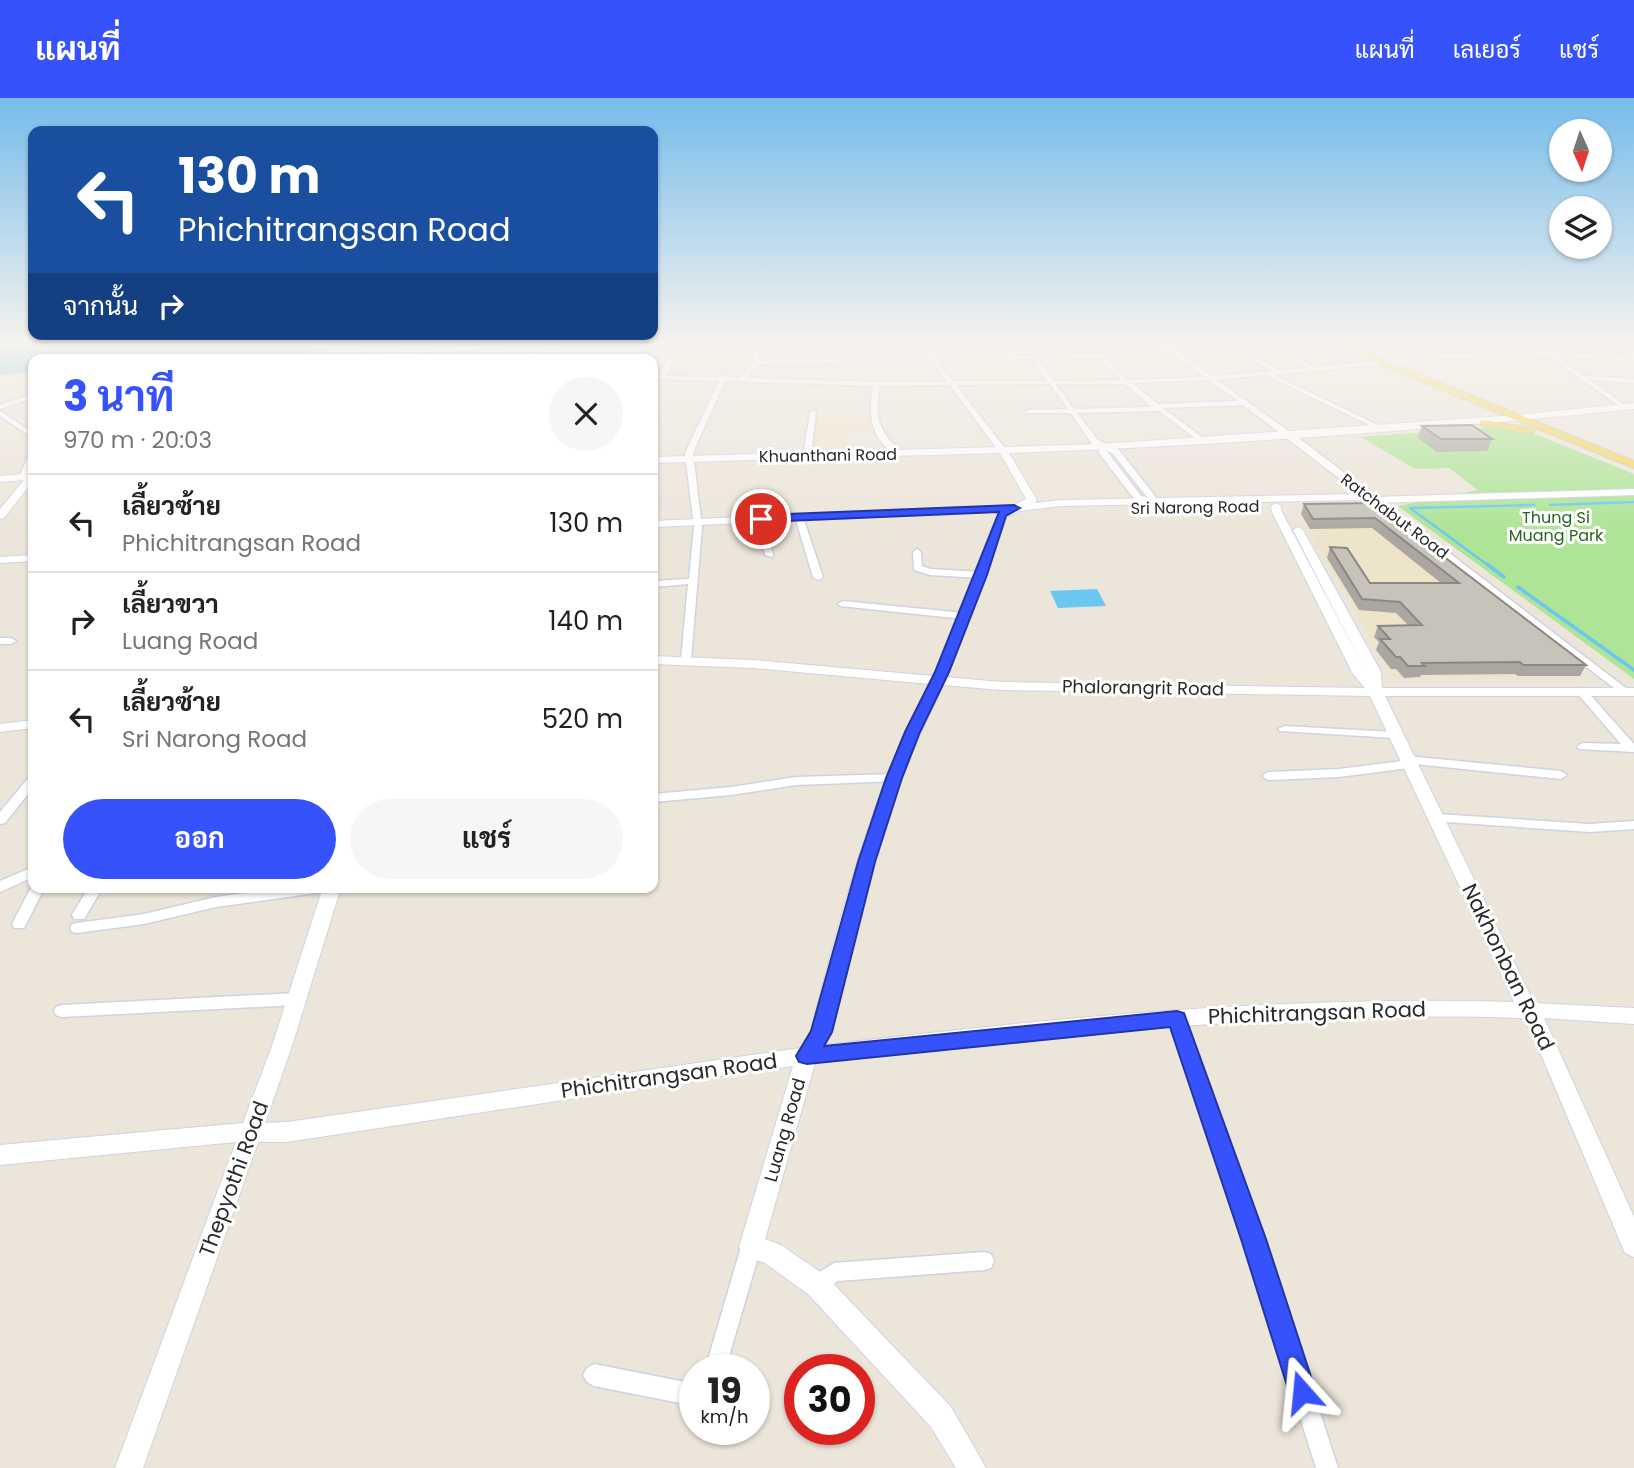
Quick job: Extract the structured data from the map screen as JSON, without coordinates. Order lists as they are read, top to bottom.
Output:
{
  "streets": {
    "street": [
      "Khuanthani Road",
      "Sri Narong Road",
      "Ratchabut Road",
      "Phalorangrit Road",
      "Nakhonban Road",
      "Phichitrangsan Road",
      "Luang Road",
      "Thepyothi Road"
    ]
  },
  "crossings": [
    ["Khuanthani Road", "Ratchabut Road"],
    ["Khuanthani Road", "Luang Road"],
    ["Sri Narong Road", "Ratchabut Road"],
    ["Sri Narong Road", "Nakhonban Road"],
    ["Sri Narong Road", "Luang Road"],
    ["Ratchabut Road", "Phalorangrit Road"],
    ["Phalorangrit Road", "Nakhonban Road"],
    ["Phalorangrit Road", "Luang Road"],
    ["Nakhonban Road", "Phichitrangsan Road"],
    ["Phichitrangsan Road", "Luang Road"],
    ["Phichitrangsan Road", "Thepyothi Road"]
  ],
  "parks": ["Thung Si Muang Park"],
  "north": "bottom",
  "page": {
    "header": "แผนที่",
    "nav": ["แผนที่", "เลเยอร์", "แชร์"],
    "turn": ["130 m", "Phichitrangsan Road"],
    "then": "จากนั้น",
    "heading": ["3 นาที", "970 m · 20:03"],
    "list": [
      {
        "name": "เลี้ยวซ้าย",
        "note": "Phichitrangsan Road",
        "value": "130 m"
      },
      {
        "name": "เลี้ยวขวา",
        "note": "Luang Road",
        "value": "140 m"
      },
      {
        "name": "เลี้ยวซ้าย",
        "note": "Sri Narong Road",
        "value": "520 m"
      }
    ],
    "buttons": ["ออก", "แชร์"],
    "speed": "19 km/h",
    "limit": "30"
  }
}
